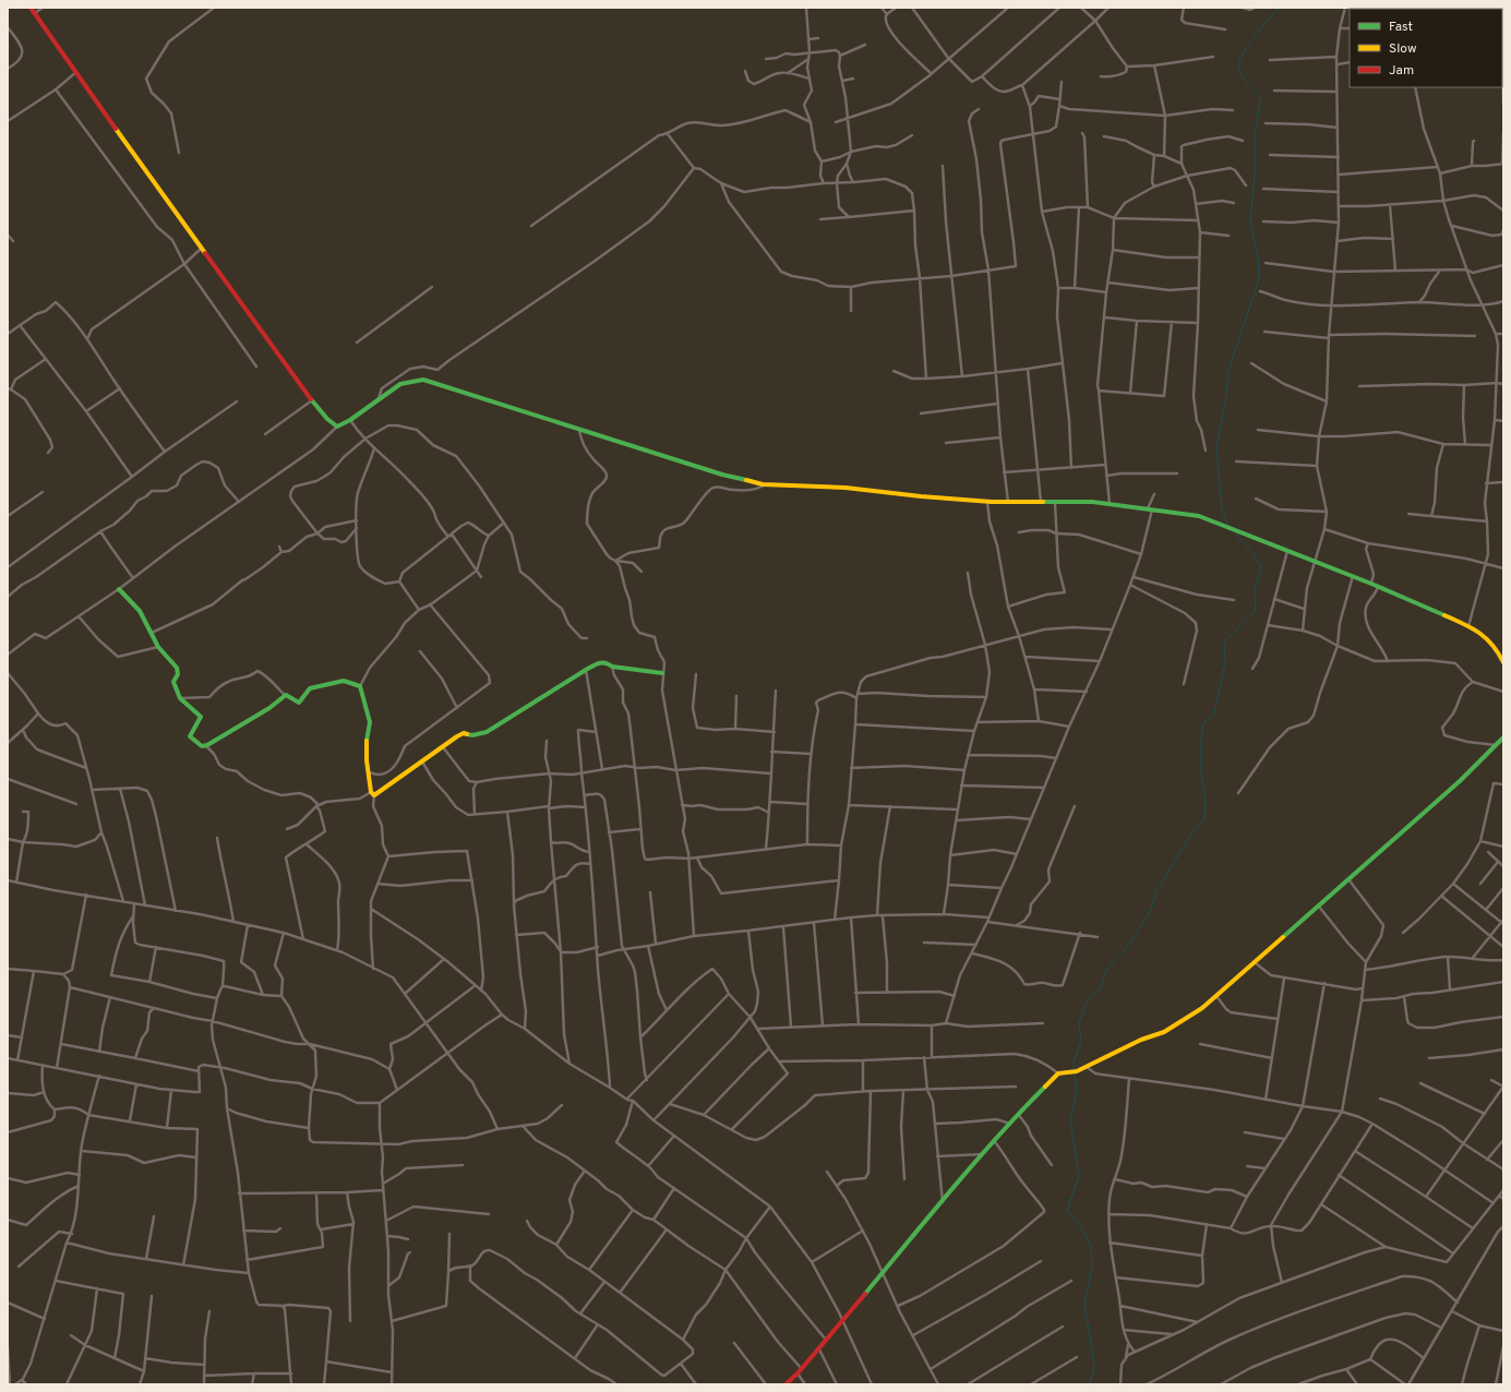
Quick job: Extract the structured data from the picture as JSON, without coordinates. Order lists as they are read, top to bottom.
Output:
{
  "legend": ["Fast", "Slow", "Jam"]
}
